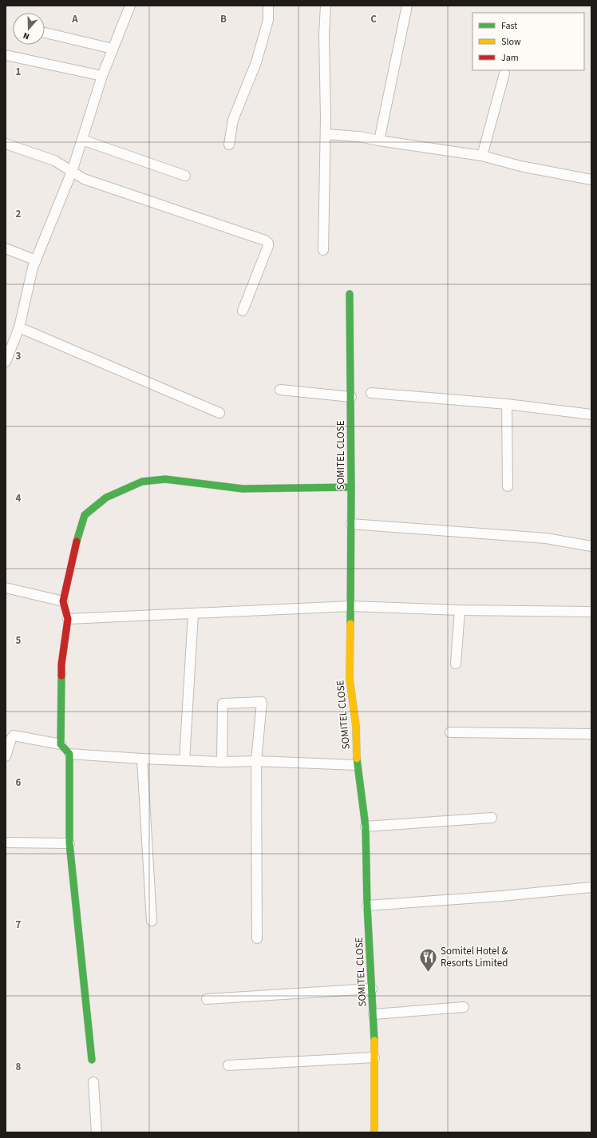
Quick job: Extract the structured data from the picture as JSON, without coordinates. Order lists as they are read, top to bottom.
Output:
{
  "streets": {
    "street": ["SOMITEL CLOSE"]
  },
  "places": {
    "restaurant": ["Somitel Hotel & Resorts Limited"]
  },
  "legend": ["Fast", "Slow", "Jam"],
  "north": "bottom",
  "grid": {
    "columns": ["A", "B", "C"],
    "rows": [
      "1",
      "2",
      "3",
      "4",
      "5",
      "6",
      "7",
      "8"
    ]
  }
}
